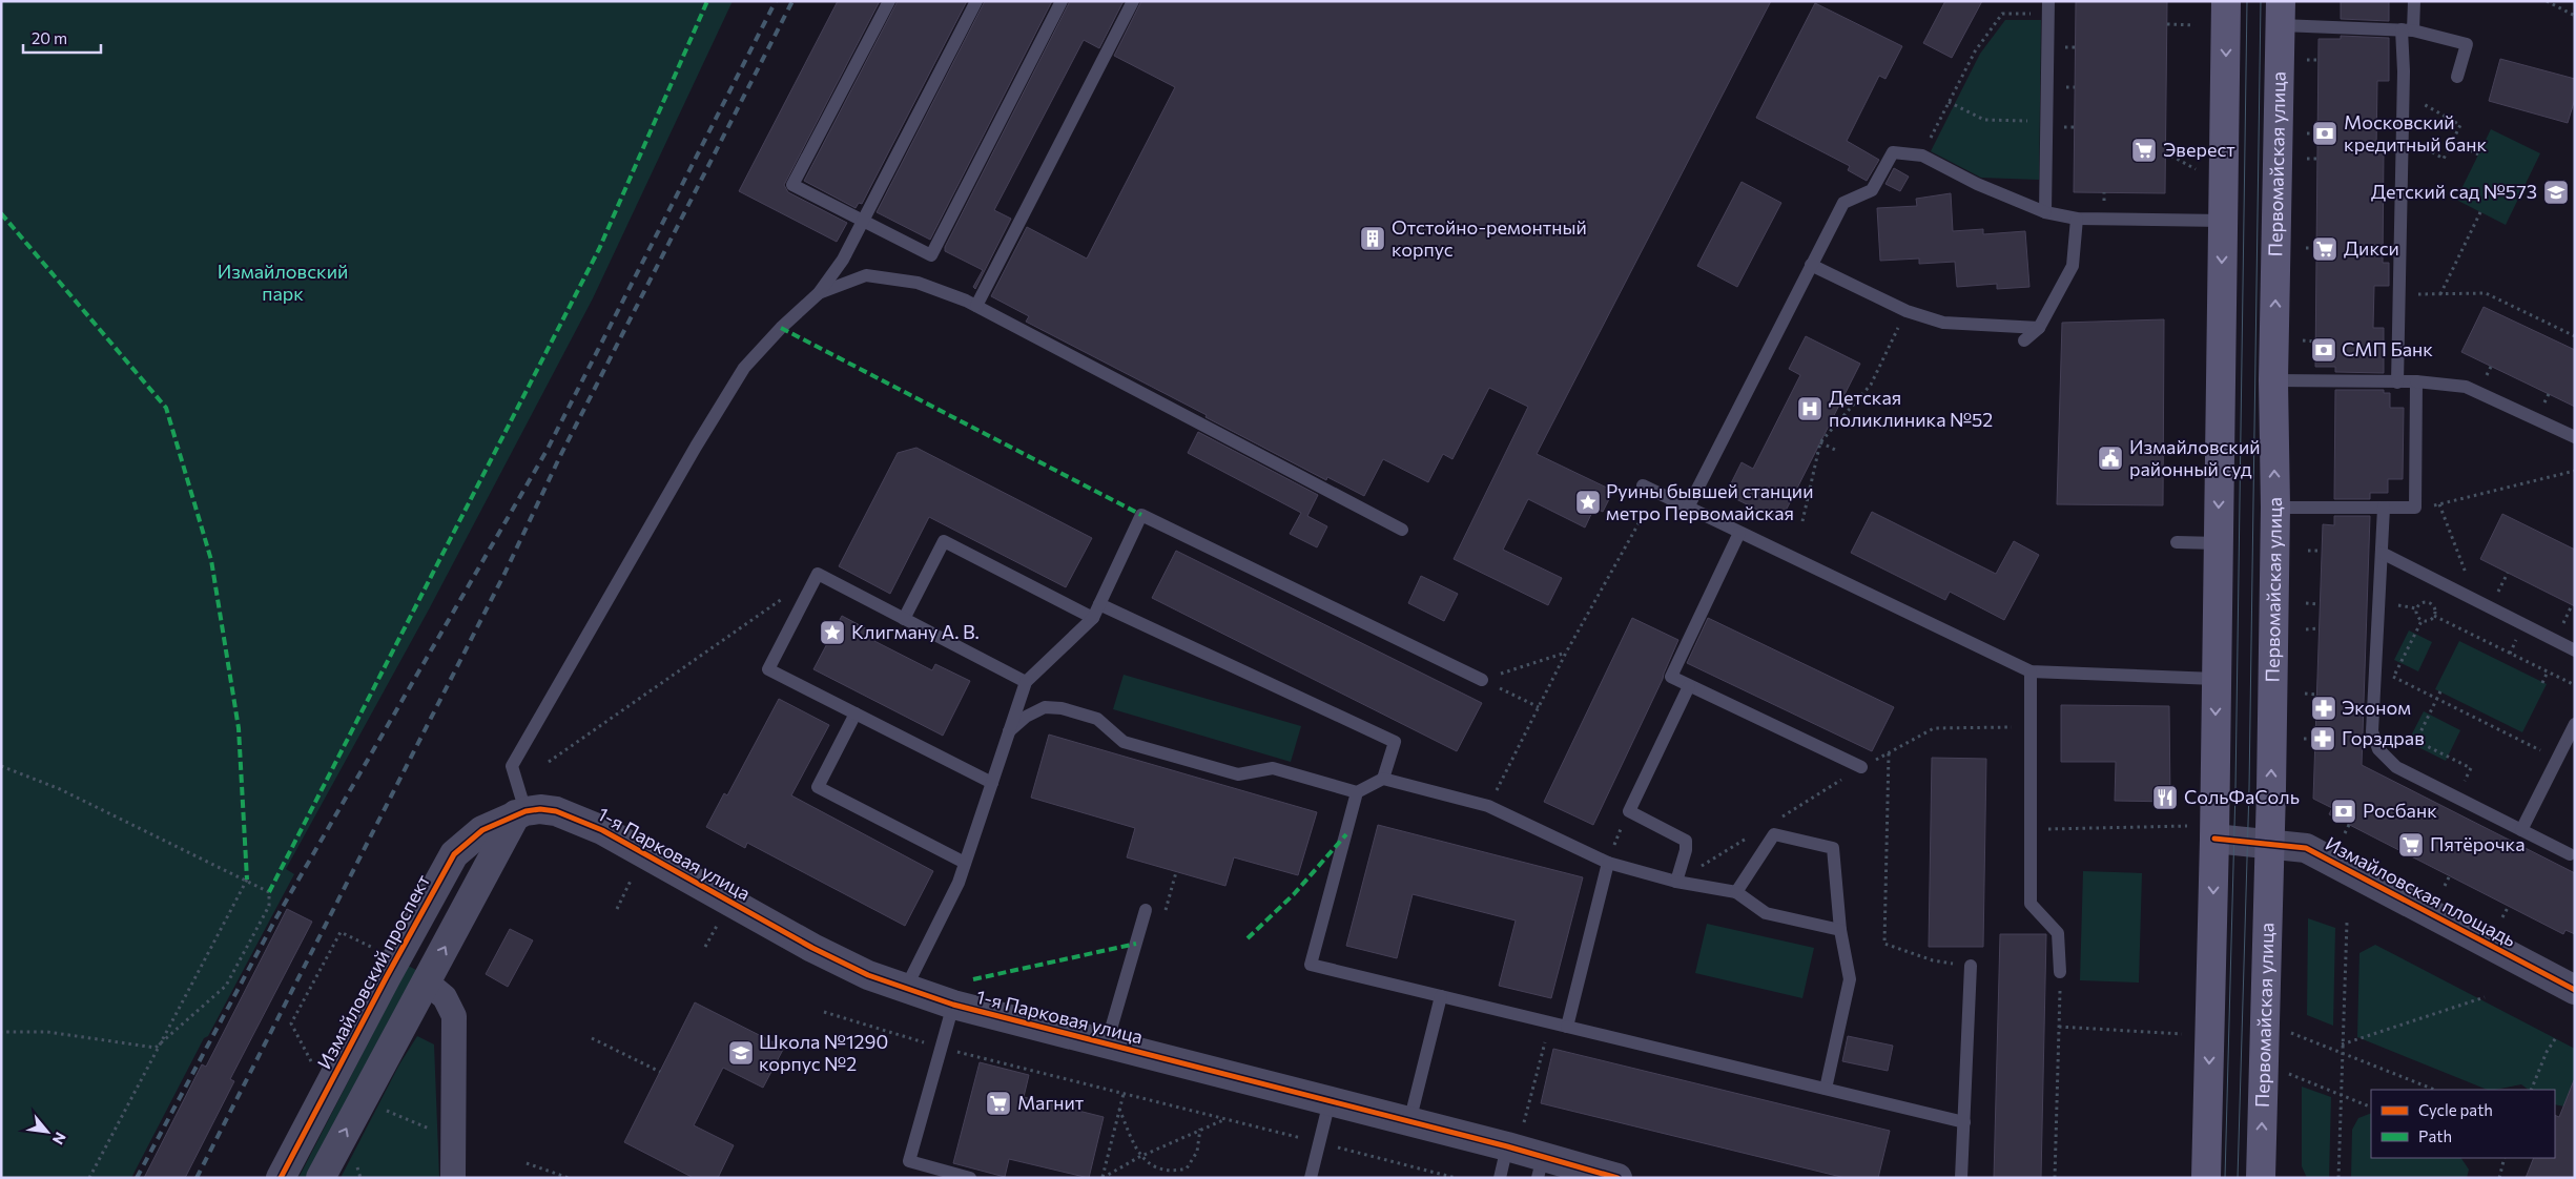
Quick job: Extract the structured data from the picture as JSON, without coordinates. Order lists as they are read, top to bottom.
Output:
{
  "streets": {
    "main road": ["Первомайская улица"],
    "street": ["1-я Парковая улица", "Измайловская площадь", "Измайловский проспект"]
  },
  "crossings": [
    ["Первомайская улица", "Измайловская площадь"],
    ["1-я Парковая улица", "Измайловский проспект"]
  ],
  "parks": ["Измайловский парк"],
  "places": {
    "bank": ["Московский кредитный банк", "СМП Банк", "Росбанк"],
    "supermarket": [
      "Эверест",
      "Дикси",
      "Пятёрочка",
      "Магнит"
    ],
    "school or university": ["Детский сад №573", "Школа №1290 корпус №2"],
    "building": ["Отстойно-ремонтный корпус"],
    "hospital": ["Детская поликлиника №52"],
    "public building": ["Измайловский районный суд"],
    "place": ["Руины бывшей станции метро Первомайская", "Клигману А. В."],
    "pharmacy": ["Эконом", "Горздрав"],
    "restaurant": ["СольФаСоль"]
  },
  "legend": ["Cycle path", "Path"],
  "scale_bar": "20 m",
  "north": "bottom right"
}
